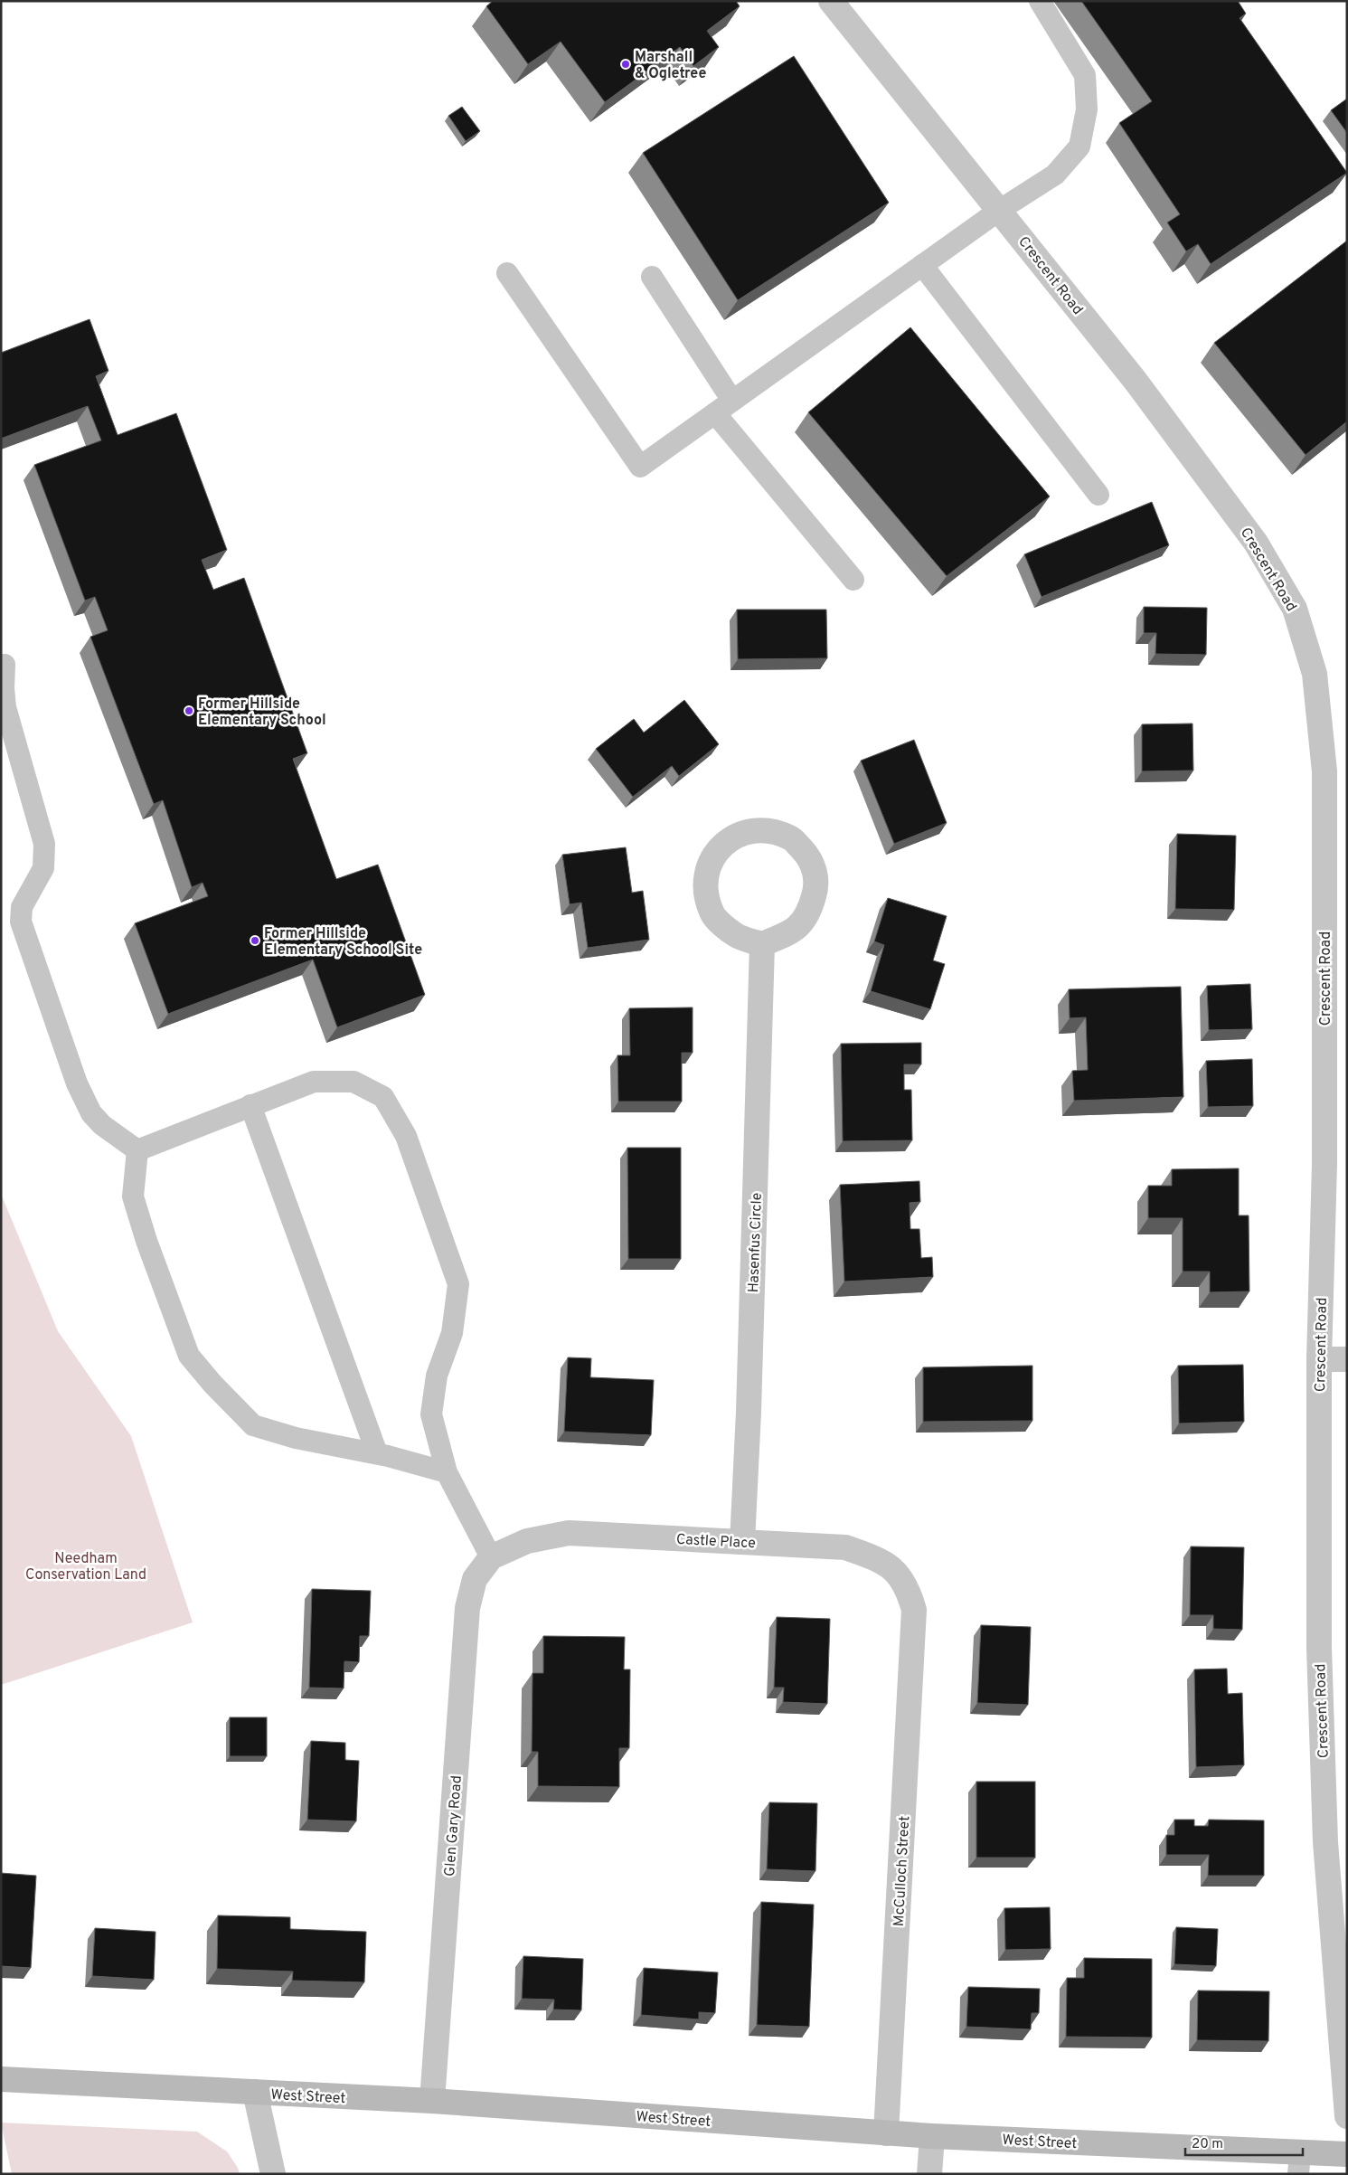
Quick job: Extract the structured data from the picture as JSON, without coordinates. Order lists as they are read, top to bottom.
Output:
{
  "streets": {
    "street": [
      "Crescent Road",
      "Hasenfus Circle",
      "Castle Place",
      "Glen Gary Road",
      "McCulloch Street",
      "West Street"
    ]
  },
  "crossings": [
    ["Hasenfus Circle", "Castle Place"],
    ["Castle Place", "Glen Gary Road"],
    ["Castle Place", "McCulloch Street"],
    ["Glen Gary Road", "West Street"],
    ["McCulloch Street", "West Street"]
  ],
  "parks": ["Needham Conservation Land"],
  "places": ["Marshall & Ogletree", "Former Hillside Elementary School", "Former Hillside Elementary School Site"],
  "scale_bar": "20 m"
}
